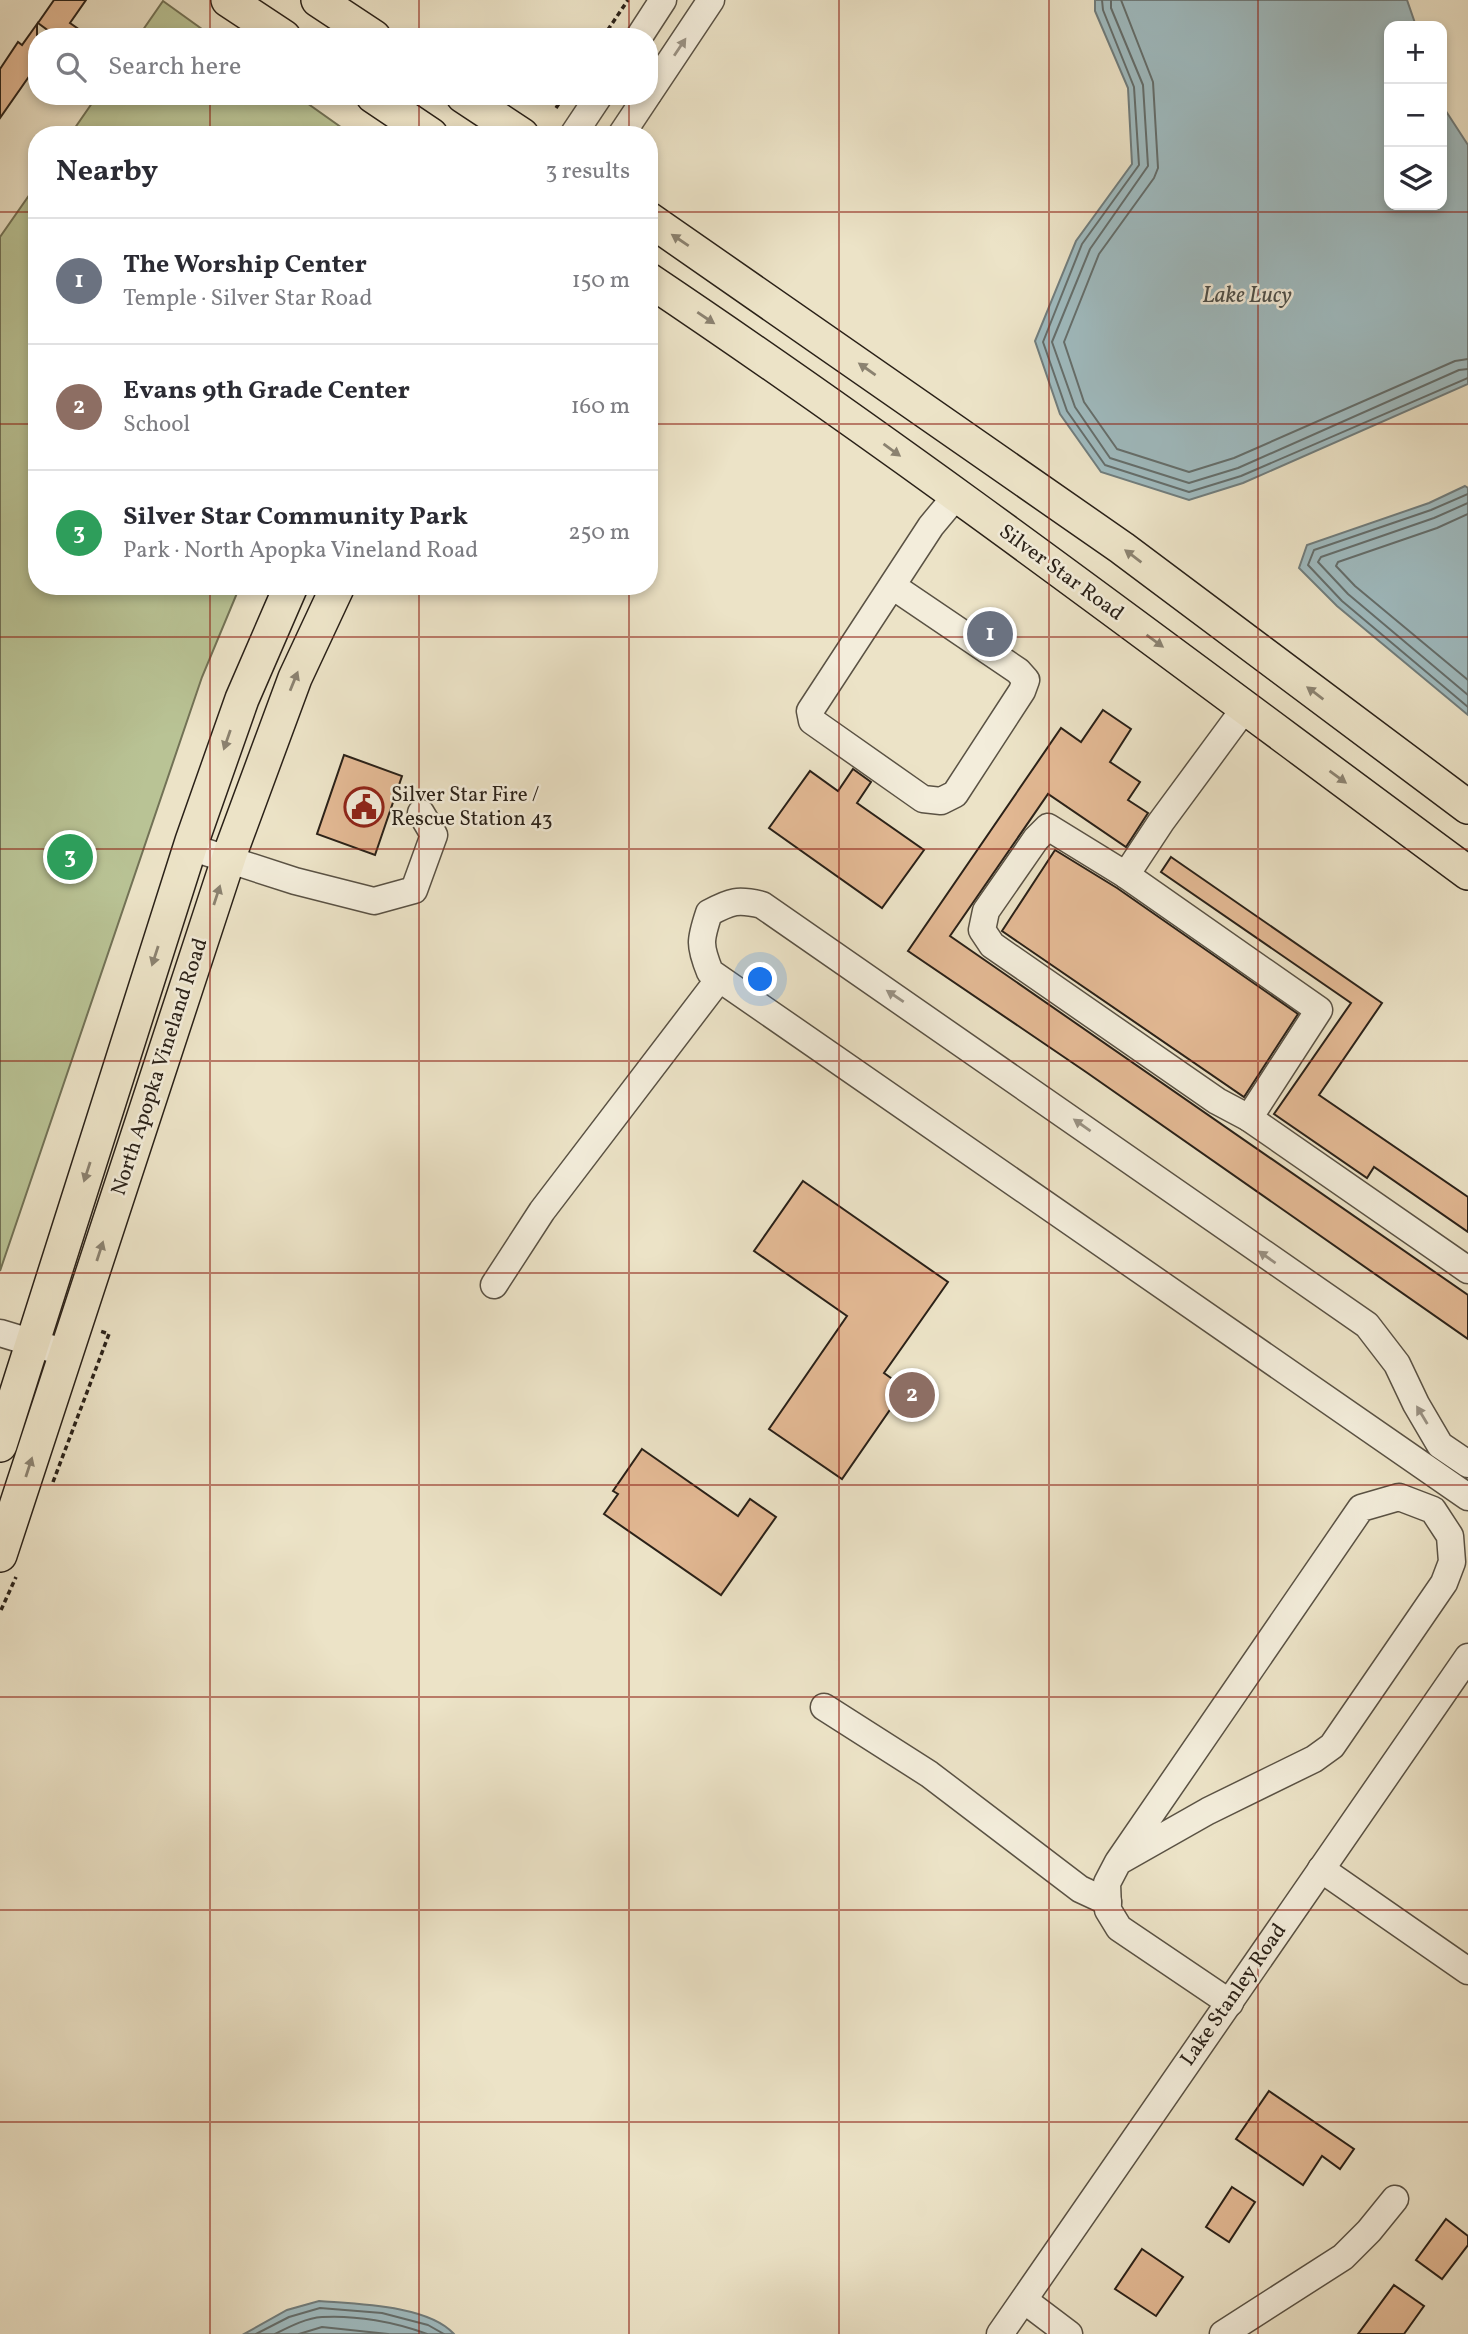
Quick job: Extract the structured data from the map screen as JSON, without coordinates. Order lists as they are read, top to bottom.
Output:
{
  "streets": {
    "main road": ["Silver Star Road", "North Apopka Vineland Road"],
    "street": ["Lake Stanley Road"]
  },
  "water": ["Lake Lucy"],
  "places": {
    "public building": ["Silver Star Fire / Rescue Station 43"]
  },
  "page": {
    "map_buttons": ["+", "−"],
    "search": "Search here",
    "heading": ["Nearby", "3 results"],
    "list": [
      {
        "mark": "1",
        "name": "The Worship Center",
        "note": "Temple · Silver Star Road",
        "value": "150 m"
      },
      {
        "mark": "2",
        "name": "Evans 9th Grade Center",
        "note": "School",
        "value": "160 m"
      },
      {
        "mark": "3",
        "name": "Silver Star Community Park",
        "note": "Park · North Apopka Vineland Road",
        "value": "250 m"
      }
    ],
    "pins": ["1", "3", "2"]
  }
}
